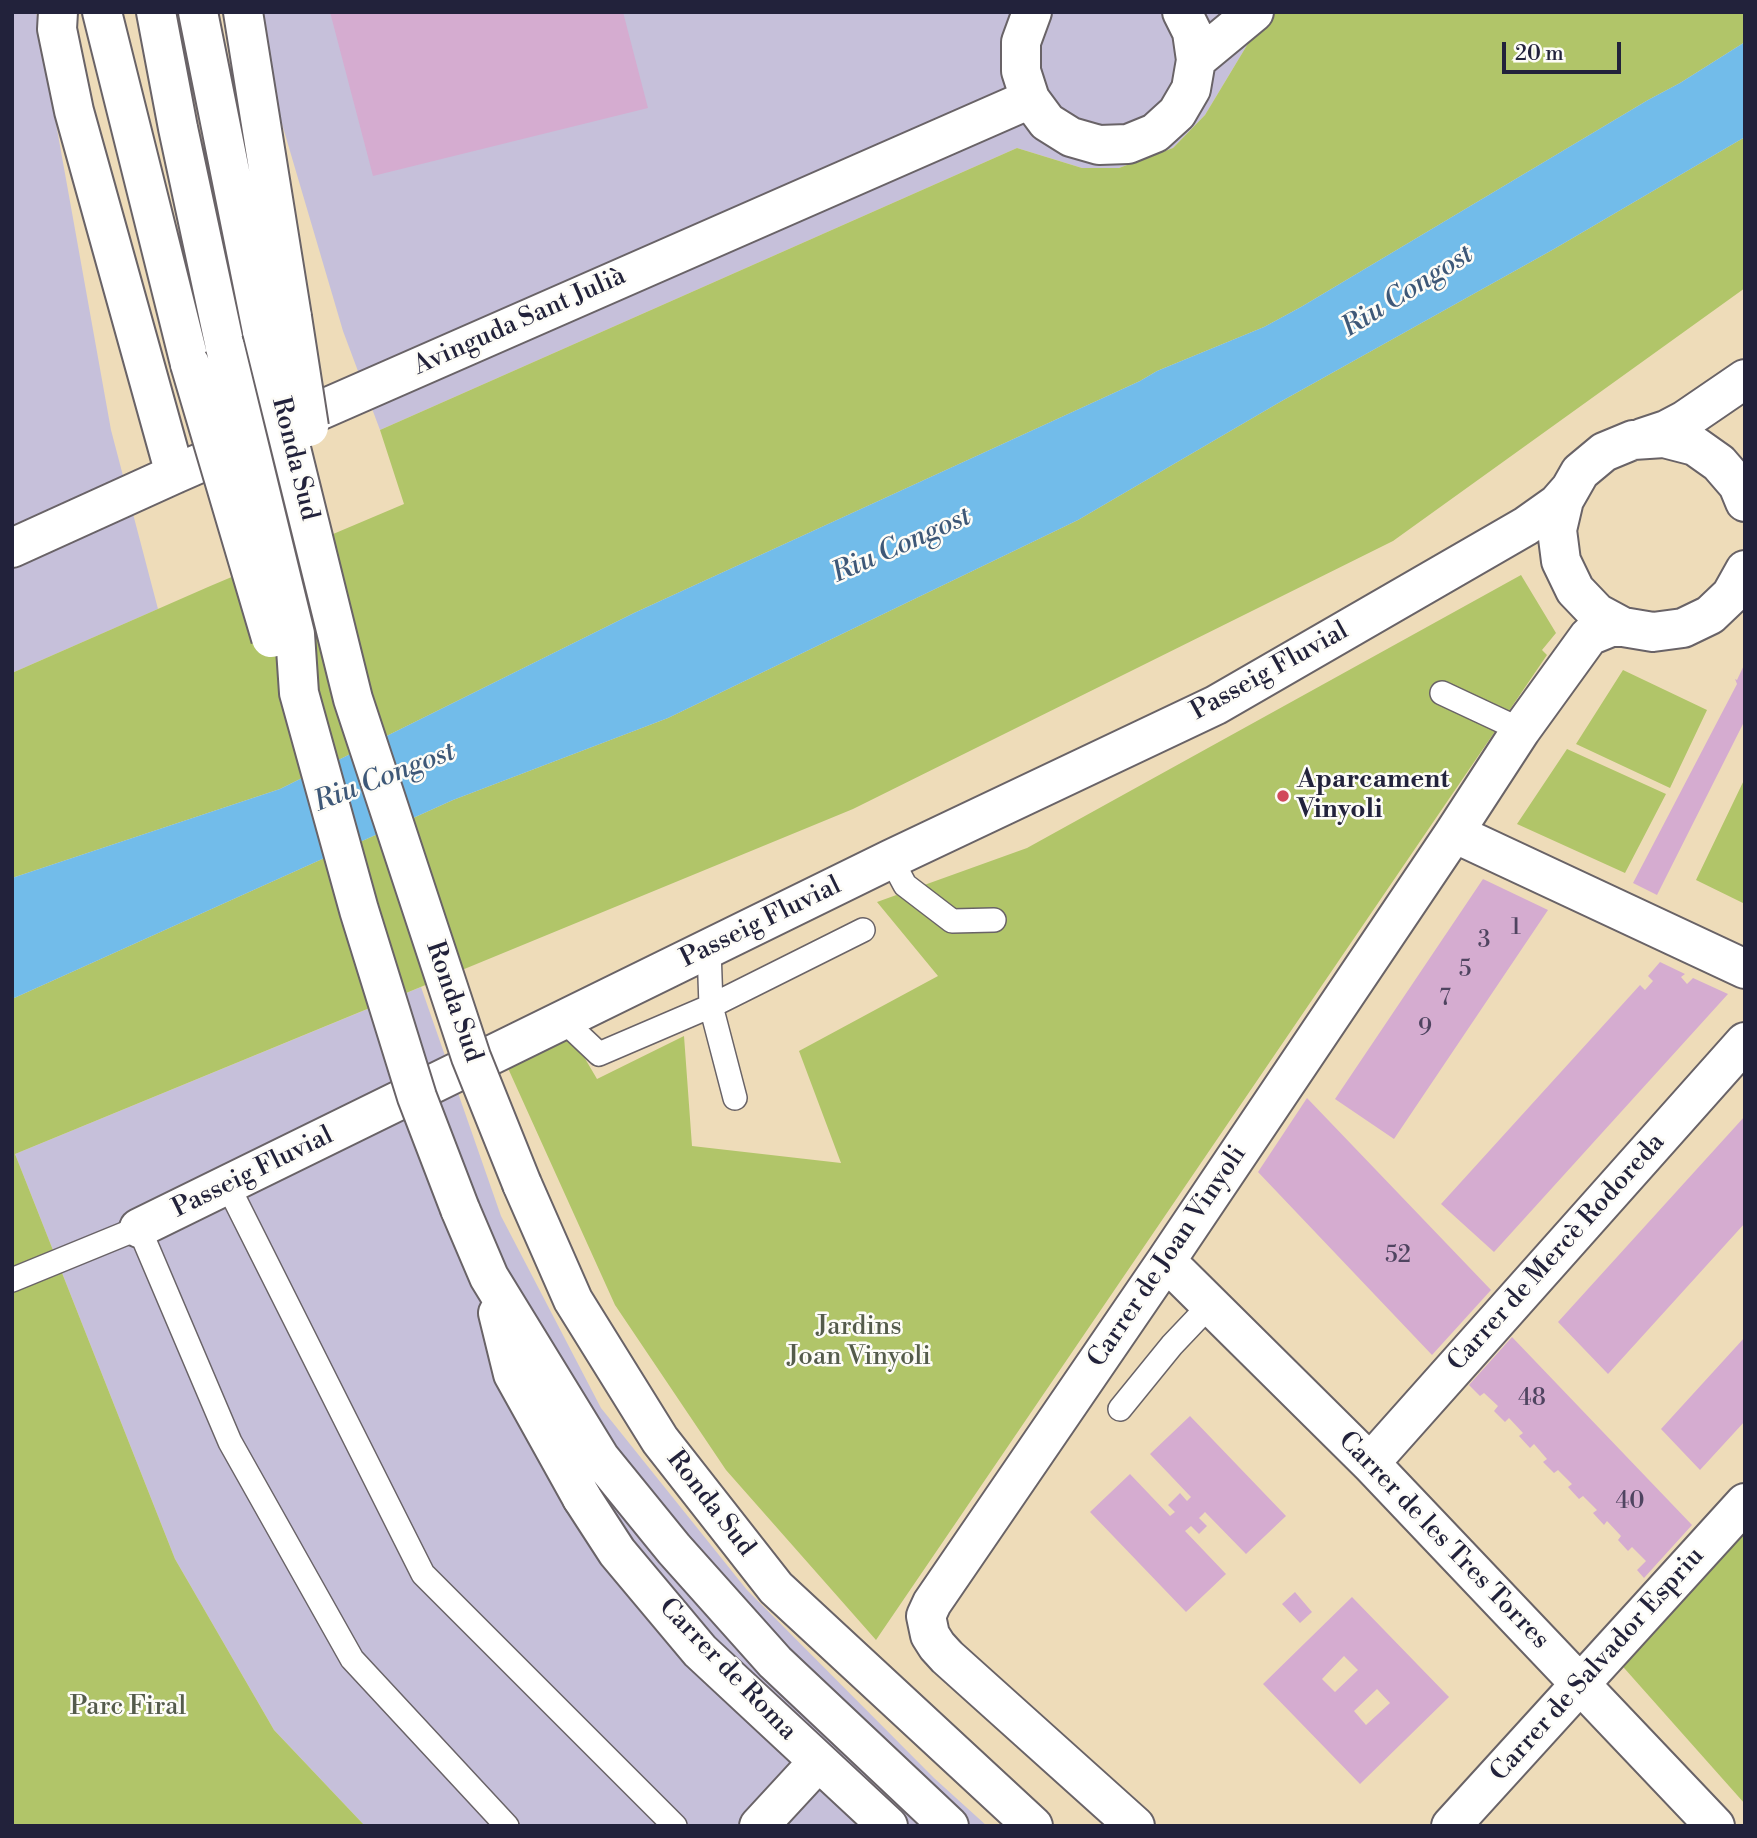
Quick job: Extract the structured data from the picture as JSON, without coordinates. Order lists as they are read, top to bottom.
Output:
{
  "streets": {
    "main road": [
      "Avinguda Sant Julià",
      "Ronda Sud",
      "Passeig Fluvial",
      "Carrer de Mercè Rodoreda",
      "Carrer de Joan Vinyoli",
      "Carrer de les Tres Torres",
      "Carrer de Salvador Espriu",
      "Carrer de Roma"
    ]
  },
  "crossings": [
    ["Ronda Sud", "Carrer de Roma"],
    ["Passeig Fluvial", "Carrer de Joan Vinyoli"],
    ["Carrer de Mercè Rodoreda", "Carrer de les Tres Torres"],
    ["Carrer de Joan Vinyoli", "Carrer de les Tres Torres"],
    ["Carrer de les Tres Torres", "Carrer de Salvador Espriu"]
  ],
  "water": ["Riu Congost"],
  "parks": ["Jardins Joan Vinyoli", "Parc Firal"],
  "places": ["Aparcament Vinyoli"],
  "house_numbers": [
    "1",
    "3",
    "5",
    "7",
    "9",
    "52",
    "48",
    "40"
  ],
  "scale_bar": "20 m"
}
